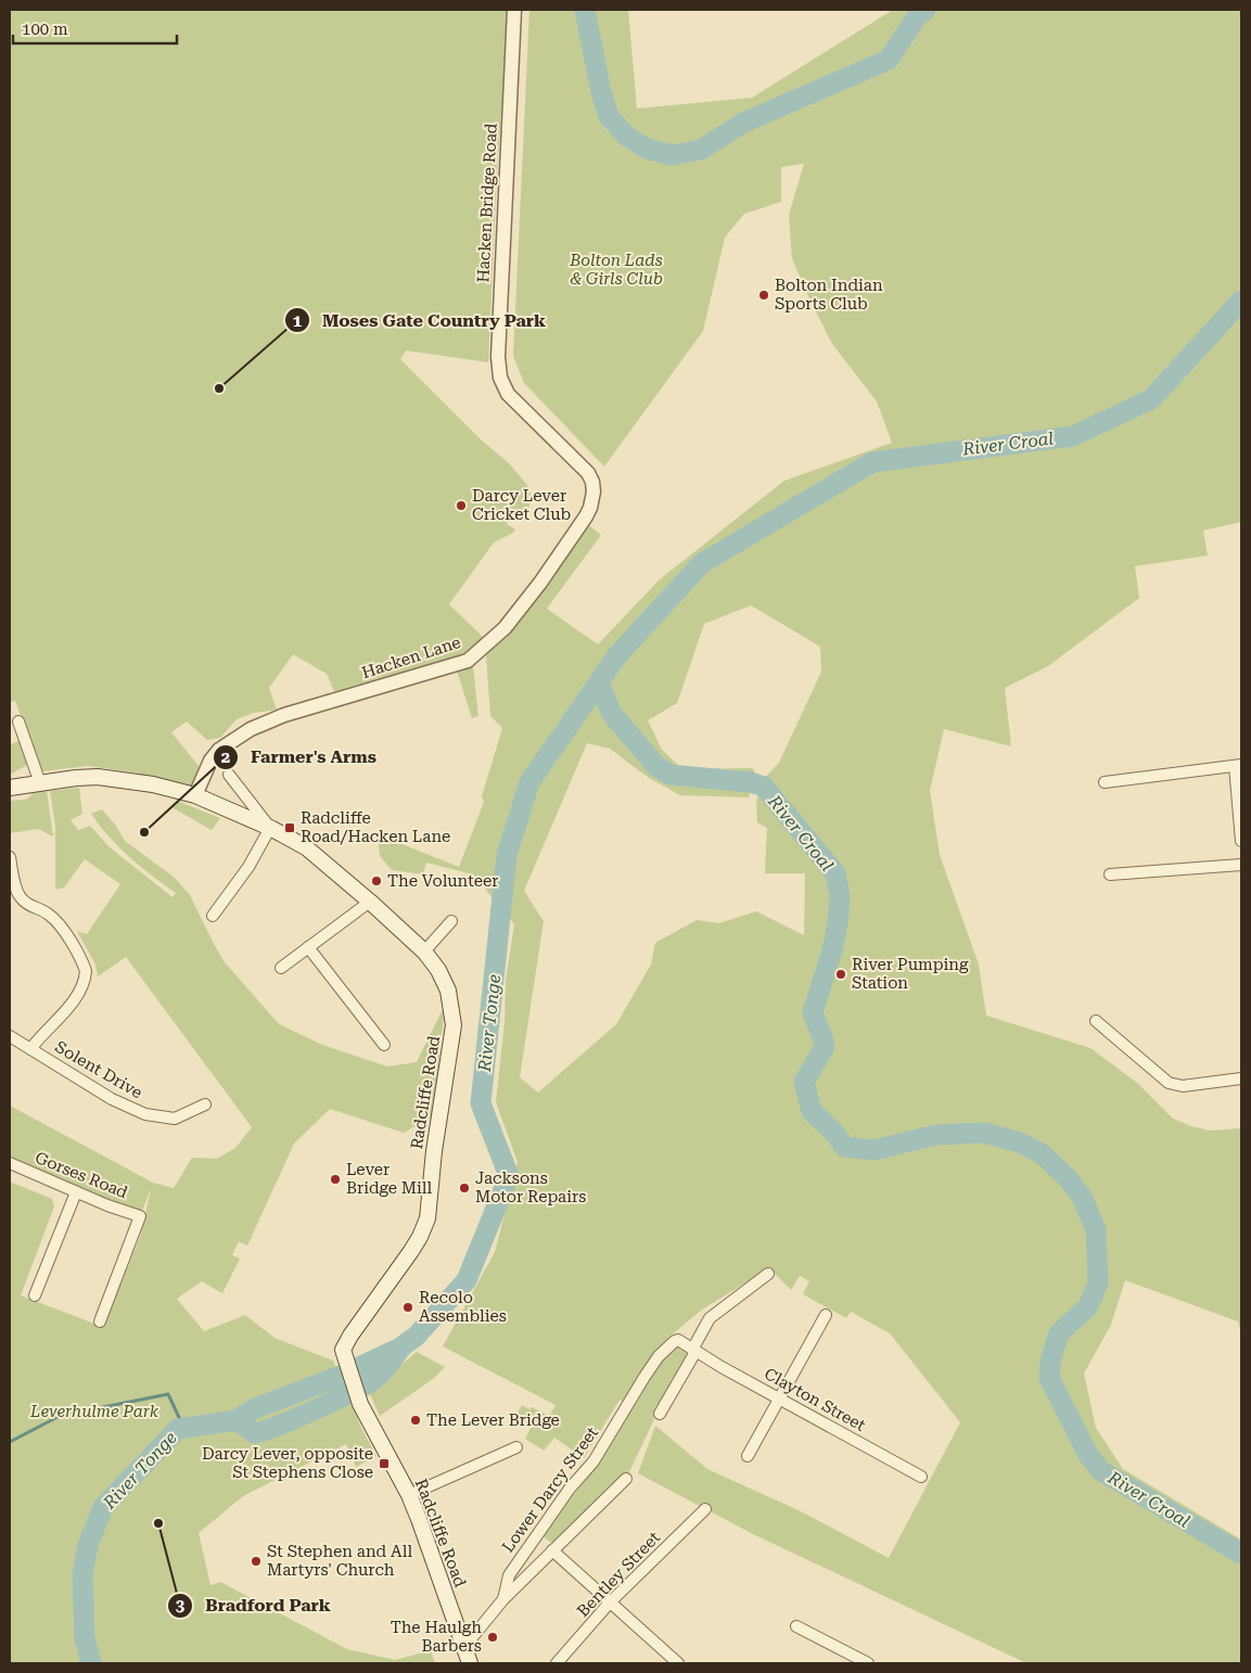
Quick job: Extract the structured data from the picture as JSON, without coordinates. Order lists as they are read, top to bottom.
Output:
{
  "streets": {
    "main road": ["Radcliffe Road"],
    "street": [
      "Hacken Bridge Road",
      "Hacken Lane",
      "Solent Drive",
      "Gorses Road",
      "Clayton Street",
      "Lower Darcy Street",
      "Bentley Street"
    ]
  },
  "crossings": [
    ["Hacken Bridge Road", "Hacken Lane"],
    ["Hacken Lane", "Radcliffe Road"],
    ["Clayton Street", "Lower Darcy Street"]
  ],
  "water": ["River Croal", "River Tonge"],
  "parks": ["Bolton Lads & Girls Club", "Leverhulme Park"],
  "places": {
    "other": [
      "Bolton Indian Sports Club",
      "Moses Gate Country Park",
      "Darcy Lever Cricket Club",
      "Farmer's Arms",
      "The Volunteer",
      "River Pumping Station",
      "Lever Bridge Mill",
      "Jacksons Motor Repairs",
      "Recolo Assemblies",
      "The Lever Bridge",
      "Bradford Park",
      "St Stephen and All Martyrs' Church",
      "The Haulgh Barbers"
    ],
    "transit": ["Radcliffe Road/Hacken Lane", "Darcy Lever, opposite St Stephens Close"]
  },
  "scale_bar": "100 m"
}
